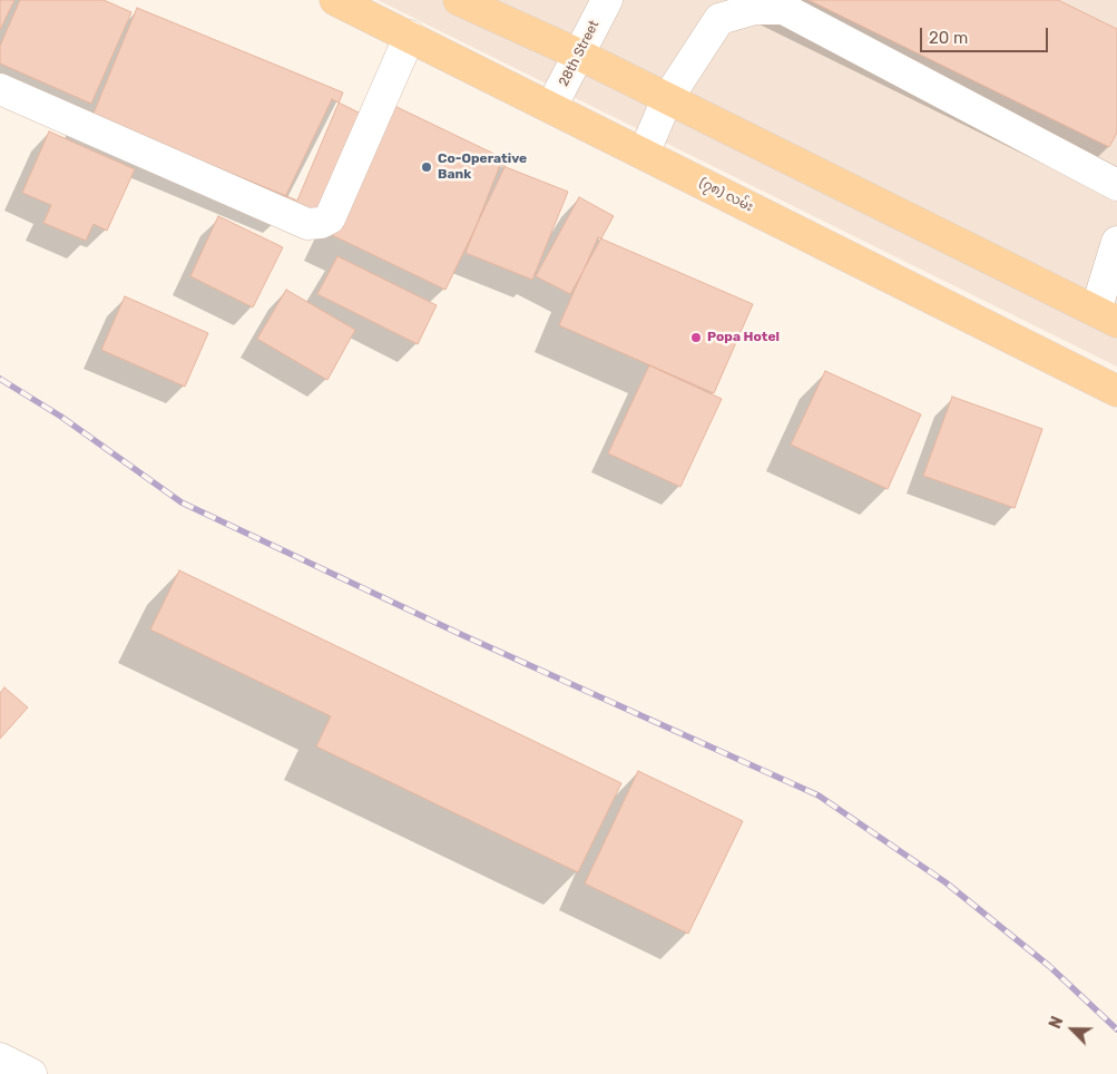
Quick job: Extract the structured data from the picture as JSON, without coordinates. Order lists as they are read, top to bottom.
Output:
{
  "streets": {
    "main road": ["(၇၈) လမ်း"],
    "street": ["28th Street"]
  },
  "crossings": [
    ["28th Street", "(၇၈) လမ်း"]
  ],
  "places": ["Co-Operative Bank", "Popa Hotel"],
  "scale_bar": "20 m",
  "north": "top left"
}
